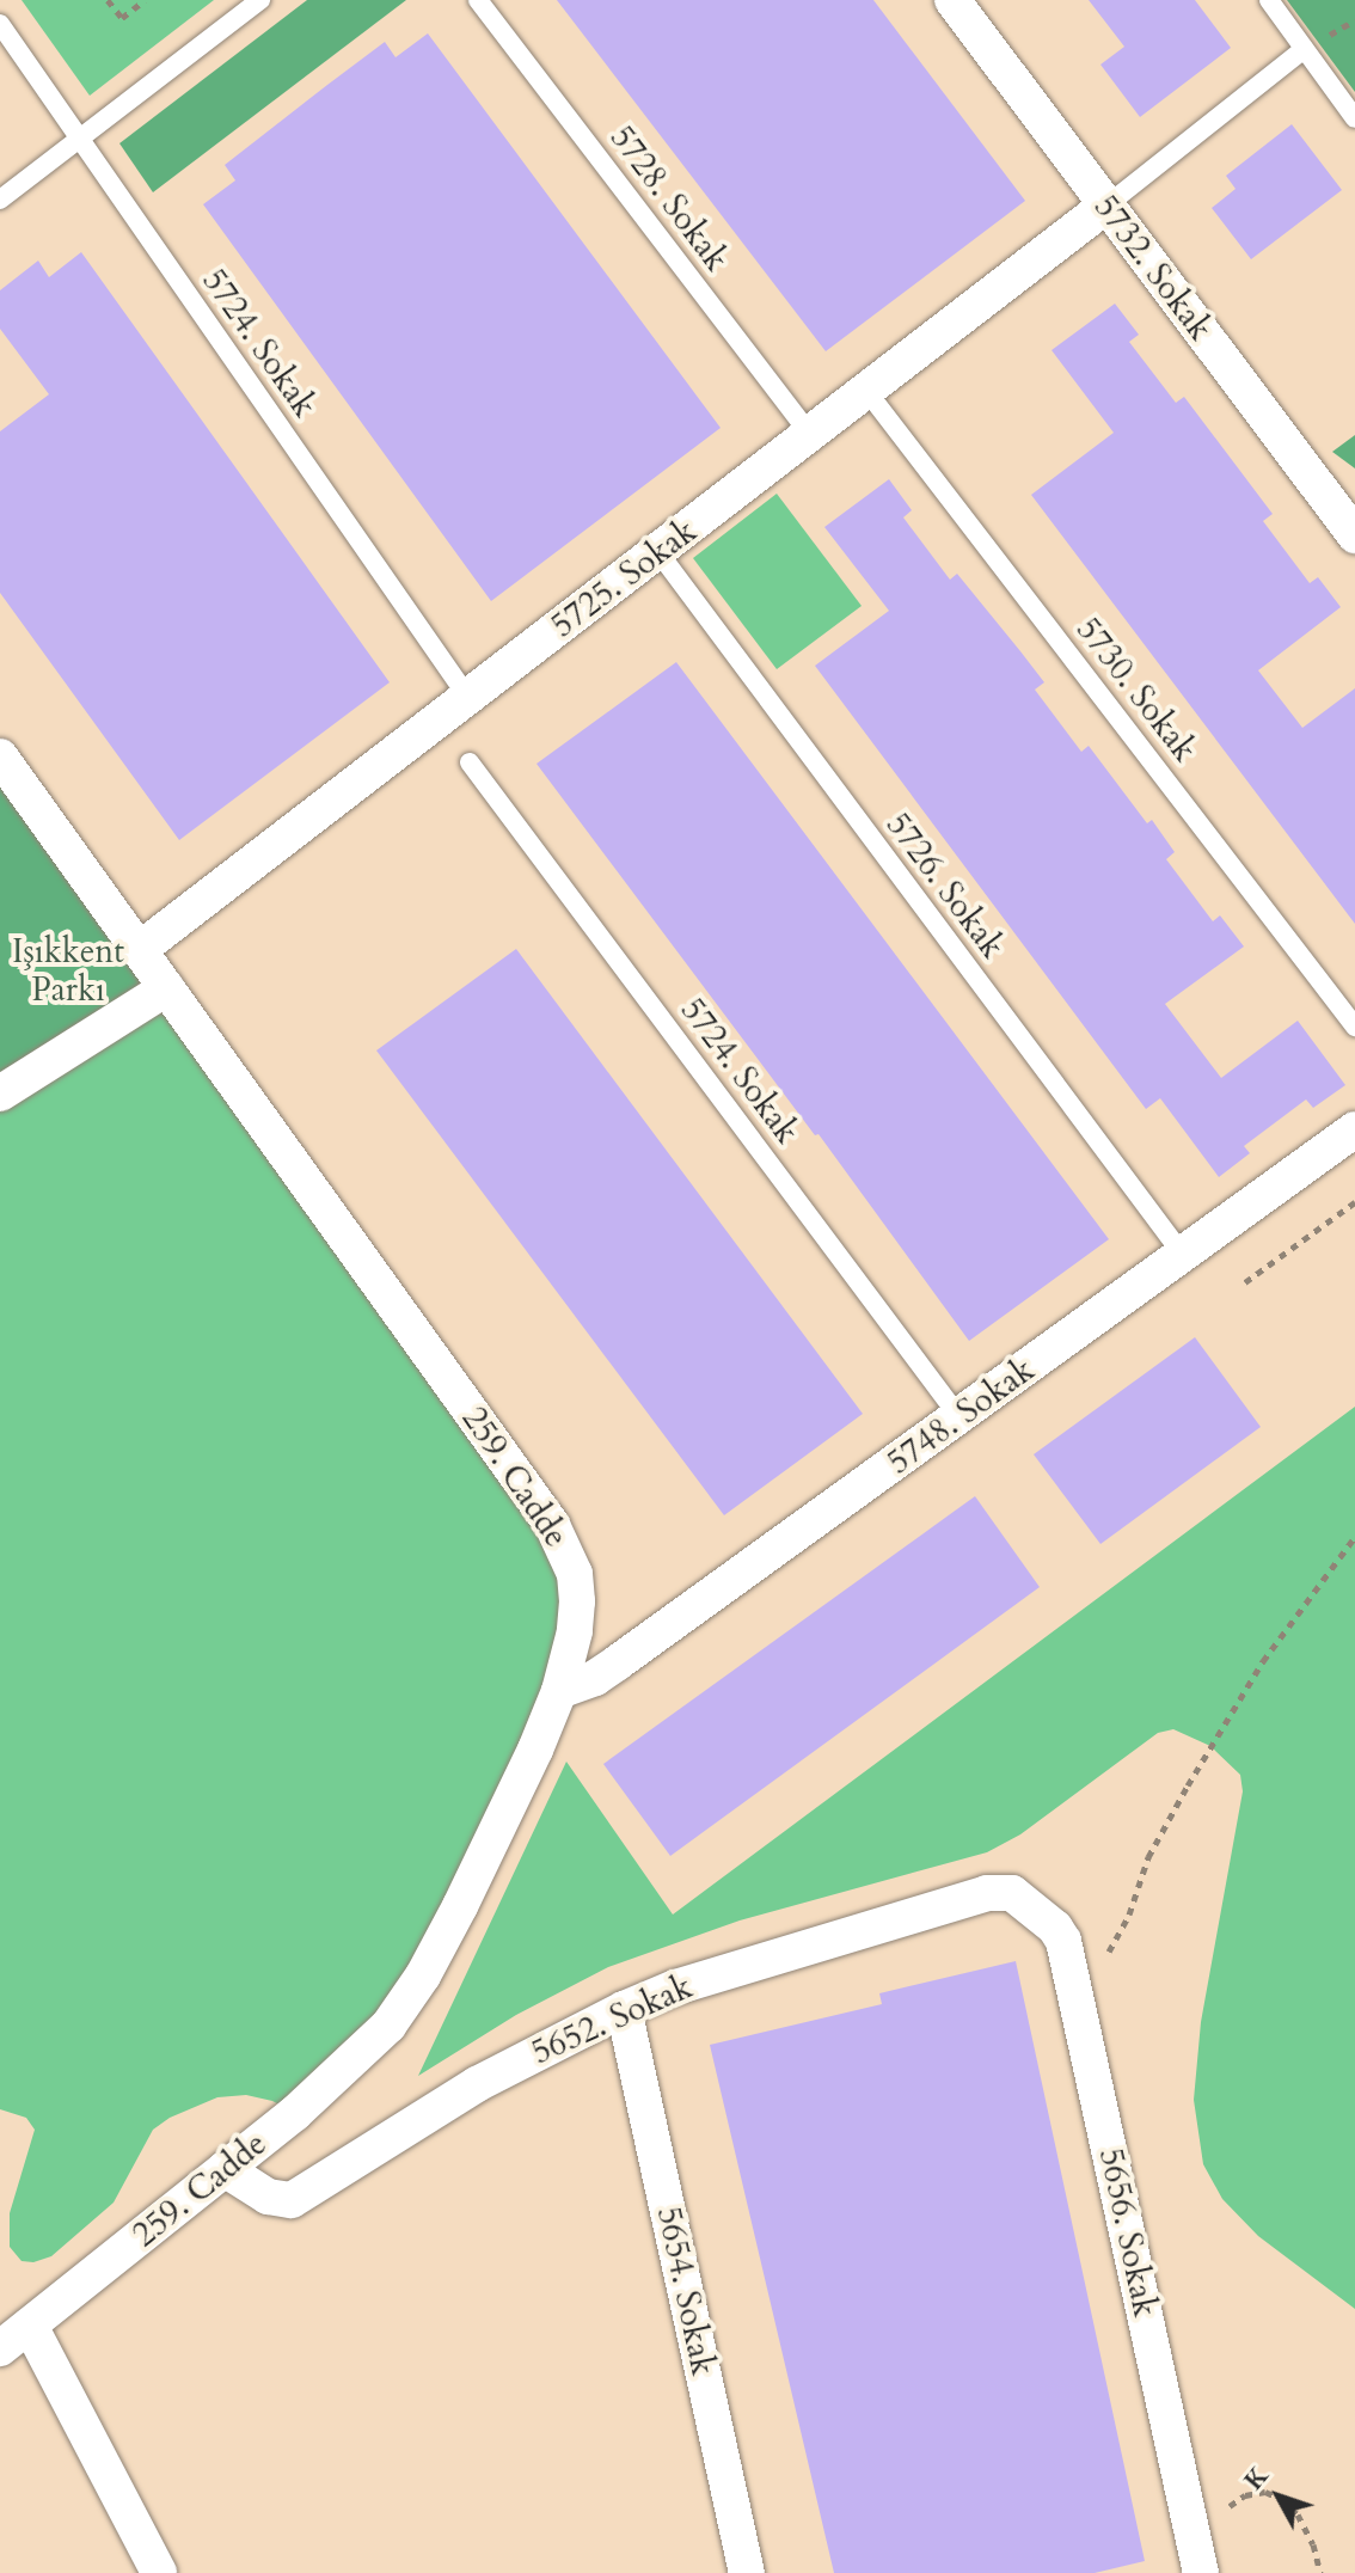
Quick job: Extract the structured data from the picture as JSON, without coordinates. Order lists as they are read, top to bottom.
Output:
{
  "streets": {
    "street": [
      "5732. Sokak",
      "5725. Sokak",
      "5748. Sokak",
      "259. Cadde",
      "5652. Sokak",
      "5656. Sokak",
      "5654. Sokak"
    ],
    "lane": [
      "5728. Sokak",
      "5724. Sokak",
      "5730. Sokak",
      "5726. Sokak"
    ]
  },
  "crossings": [
    ["5728. Sokak", "5725. Sokak"],
    ["5732. Sokak", "5725. Sokak"],
    ["5724. Sokak", "5725. Sokak"],
    ["5724. Sokak", "5748. Sokak"],
    ["5725. Sokak", "5730. Sokak"],
    ["5725. Sokak", "5726. Sokak"],
    ["5725. Sokak", "259. Cadde"],
    ["5726. Sokak", "5748. Sokak"],
    ["5748. Sokak", "259. Cadde"],
    ["259. Cadde", "5652. Sokak"],
    ["5652. Sokak", "5656. Sokak"],
    ["5652. Sokak", "5654. Sokak"]
  ],
  "parks": ["Işıkkent Parkı"],
  "north": "top left"
}
